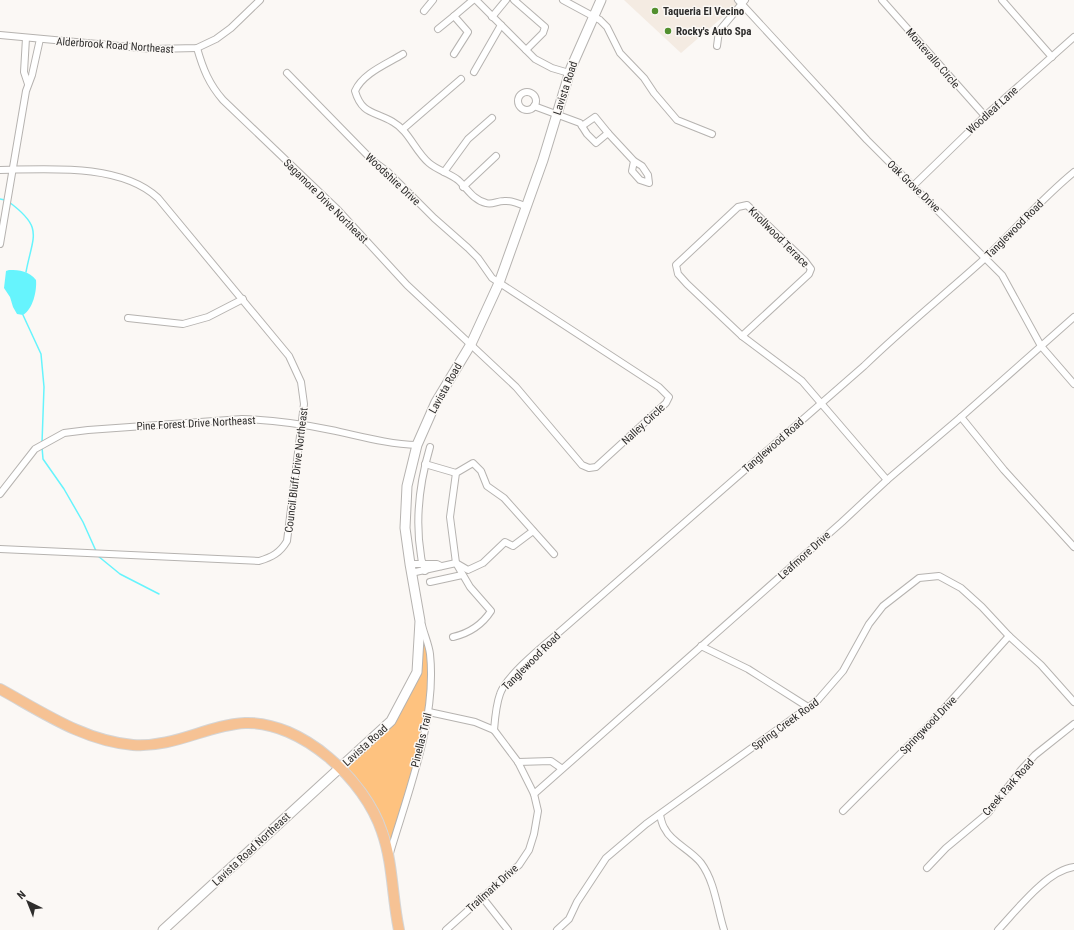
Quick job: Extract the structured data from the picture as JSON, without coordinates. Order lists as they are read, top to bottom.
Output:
{
  "streets": {
    "main road": ["Lavista Road", "Lavista Road Northeast"],
    "street": [
      "Alderbrook Road Northeast",
      "Montevallo Circle",
      "Woodleaf Lane",
      "Woodshire Drive",
      "Oak Grove Drive",
      "Sagamore Drive Northeast",
      "Tanglewood Road",
      "Knollwood Terrace",
      "Pine Forest Drive Northeast",
      "Nalley Circle",
      "Council Bluff Drive Northeast",
      "Leafmore Drive",
      "Spring Creek Road",
      "Springwood Drive",
      "Pinellas Trail",
      "Creek Park Road",
      "Trailmark Drive"
    ]
  },
  "crossings": [
    ["Alderbrook Road Northeast", "Sagamore Drive Northeast"],
    ["Montevallo Circle", "Woodleaf Lane"],
    ["Lavista Road", "Woodshire Drive"],
    ["Lavista Road", "Sagamore Drive Northeast"],
    ["Lavista Road", "Pine Forest Drive Northeast"],
    ["Lavista Road", "Nalley Circle"],
    ["Lavista Road", "Pinellas Trail"],
    ["Lavista Road", "Lavista Road Northeast"],
    ["Woodleaf Lane", "Oak Grove Drive"],
    ["Woodshire Drive", "Nalley Circle"],
    ["Oak Grove Drive", "Tanglewood Road"],
    ["Oak Grove Drive", "Leafmore Drive"],
    ["Sagamore Drive Northeast", "Nalley Circle"],
    ["Tanglewood Road", "Knollwood Terrace"],
    ["Tanglewood Road", "Trailmark Drive"],
    ["Knollwood Terrace", "Leafmore Drive"],
    ["Pine Forest Drive Northeast", "Council Bluff Drive Northeast"],
    ["Leafmore Drive", "Trailmark Drive"],
    ["Spring Creek Road", "Springwood Drive"]
  ],
  "places": ["Taqueria El Vecino", "Rocky's Auto Spa"],
  "north": "top left"
}
